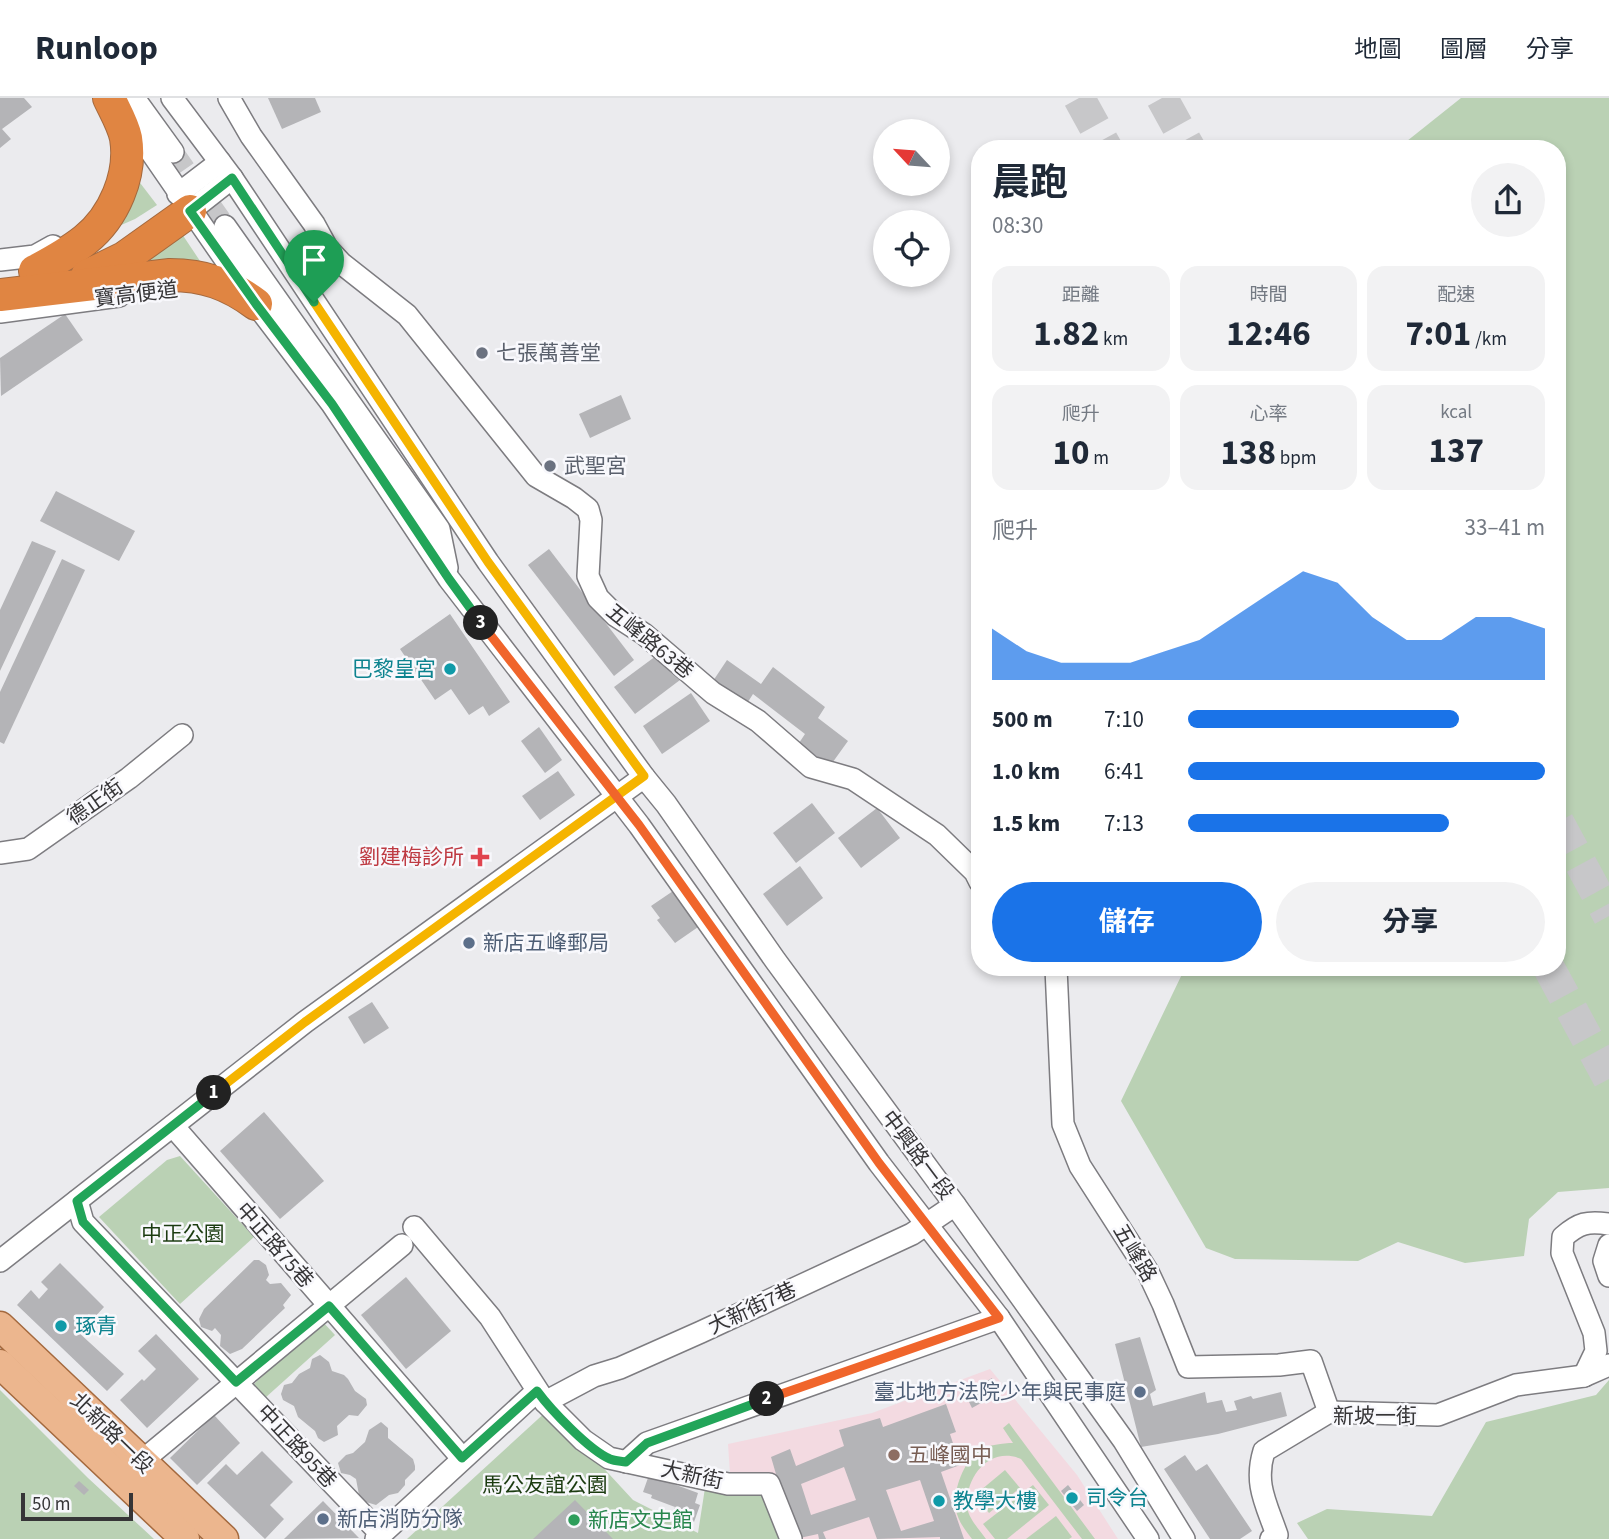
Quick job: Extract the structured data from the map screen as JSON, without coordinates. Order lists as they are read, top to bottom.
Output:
{
  "streets": {
    "main road": ["北新路一段"],
    "street": [
      "五峰路63巷",
      "德正街",
      "中興路一段",
      "中正路75巷",
      "五峰路",
      "大新街7巷",
      "新坡一街",
      "中正路95巷",
      "大新街"
    ]
  },
  "crossings": [
    ["中興路一段", "大新街7巷"],
    ["中正路75巷", "大新街7巷"],
    ["五峰路", "新坡一街"],
    ["大新街7巷", "中正路95巷"],
    ["大新街7巷", "大新街"]
  ],
  "parks": ["中正公園", "馬公友誼公園"],
  "places": {
    "other": [
      "七張萬善堂",
      "武聖宮",
      "巴黎皇宮",
      "新店五峰郵局",
      "琢青",
      "臺北地方法院少年與民事庭",
      "五峰國中",
      "司令台",
      "教學大樓",
      "新店消防分隊",
      "新店文史館"
    ],
    "health": ["劉建梅診所"]
  },
  "scale_bar": "50 m",
  "north": "top left",
  "page": {
    "header": "Runloop",
    "nav": ["地圖", "圖層", "分享"],
    "heading": ["晨跑", "08:30"],
    "stats": [
      ["距離", "1.82 km"],
      ["時間", "12:46"],
      ["配速", "7:01 /km"],
      ["爬升", "10 m"],
      ["心率", "138 bpm"],
      ["kcal", "137"]
    ],
    "chart": ["爬升", "33–41 m"],
    "pins": ["3", "1", "2"],
    "list": [
      {
        "name": "500 m",
        "note": "7:10"
      },
      {
        "name": "1.0 km",
        "note": "6:41"
      },
      {
        "name": "1.5 km",
        "note": "7:13"
      }
    ],
    "buttons": ["儲存", "分享"],
    "scale": "50 m"
  }
}
